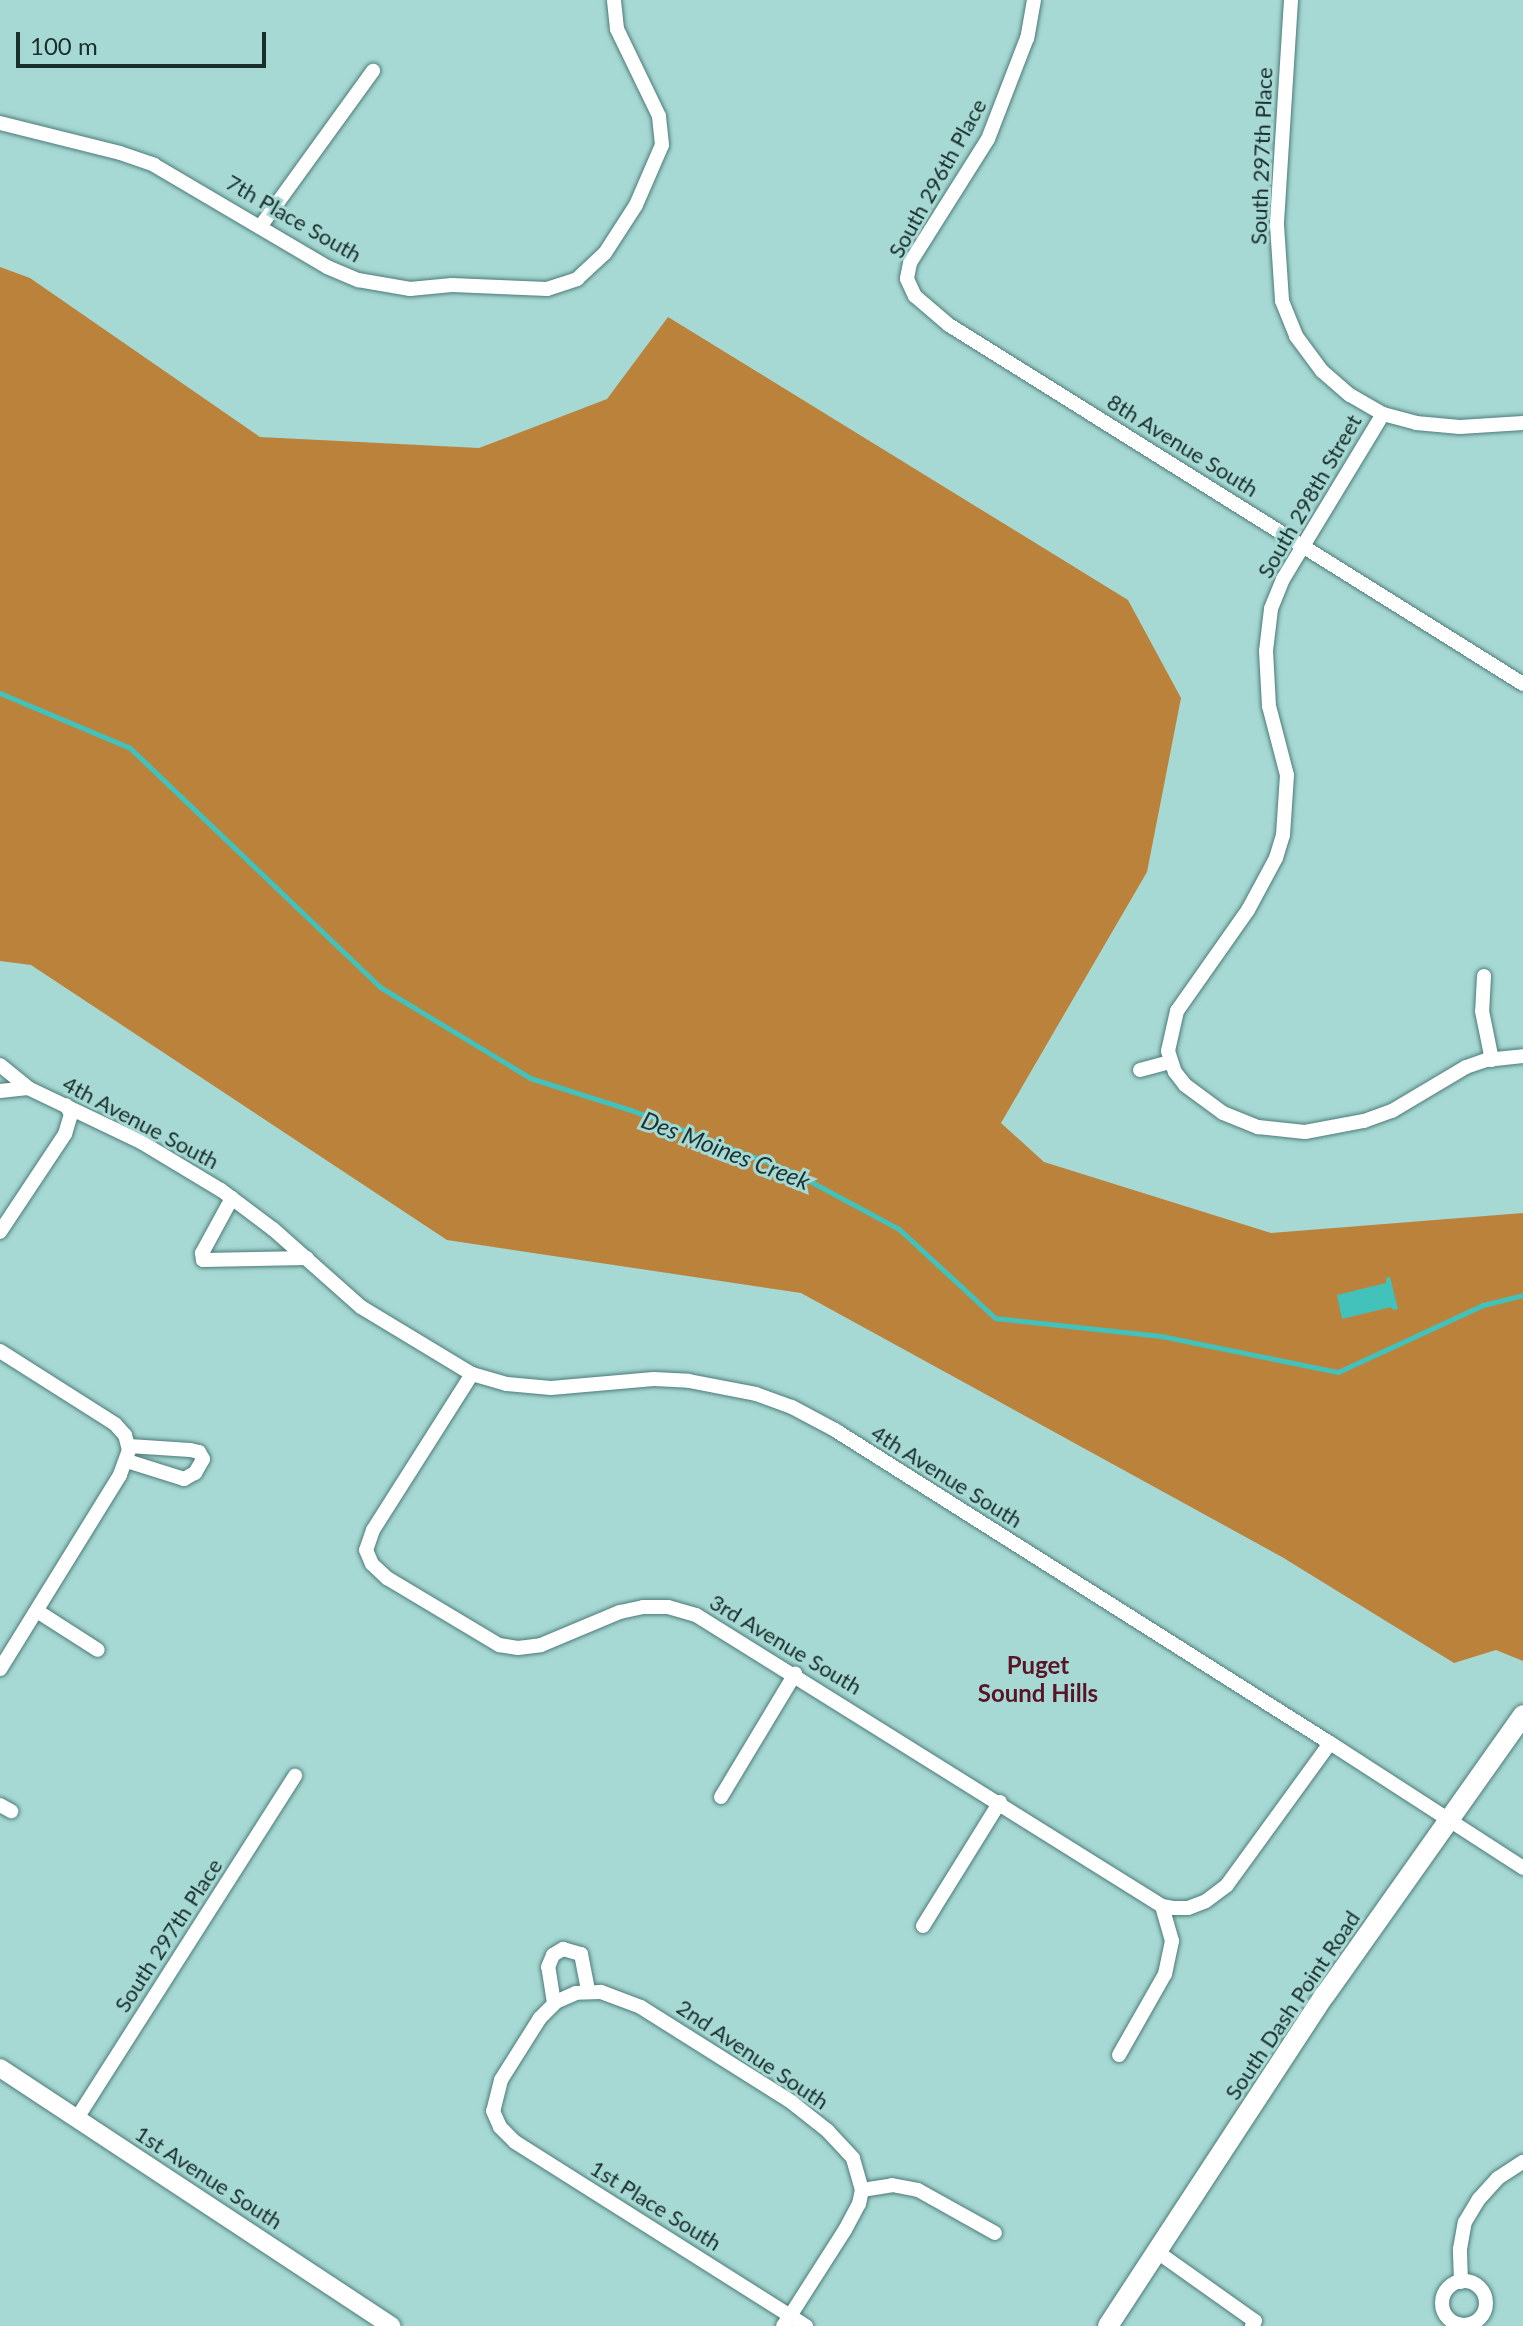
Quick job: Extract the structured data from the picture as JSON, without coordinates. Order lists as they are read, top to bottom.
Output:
{
  "streets": {
    "main road": ["South Dash Point Road"],
    "street": [
      "South 297th Place",
      "South 296th Place",
      "7th Place South",
      "8th Avenue South",
      "South 298th Street",
      "4th Avenue South",
      "3rd Avenue South",
      "2nd Avenue South",
      "1st Avenue South",
      "1st Place South"
    ]
  },
  "crossings": [
    ["South 297th Place", "South 298th Street"],
    ["South 297th Place", "1st Avenue South"],
    ["South 296th Place", "8th Avenue South"],
    ["8th Avenue South", "South 298th Street"],
    ["4th Avenue South", "3rd Avenue South"],
    ["4th Avenue South", "South Dash Point Road"]
  ],
  "districts": ["Puget Sound Hills"],
  "water": ["Des Moines Creek"],
  "scale_bar": "100 m"
}
